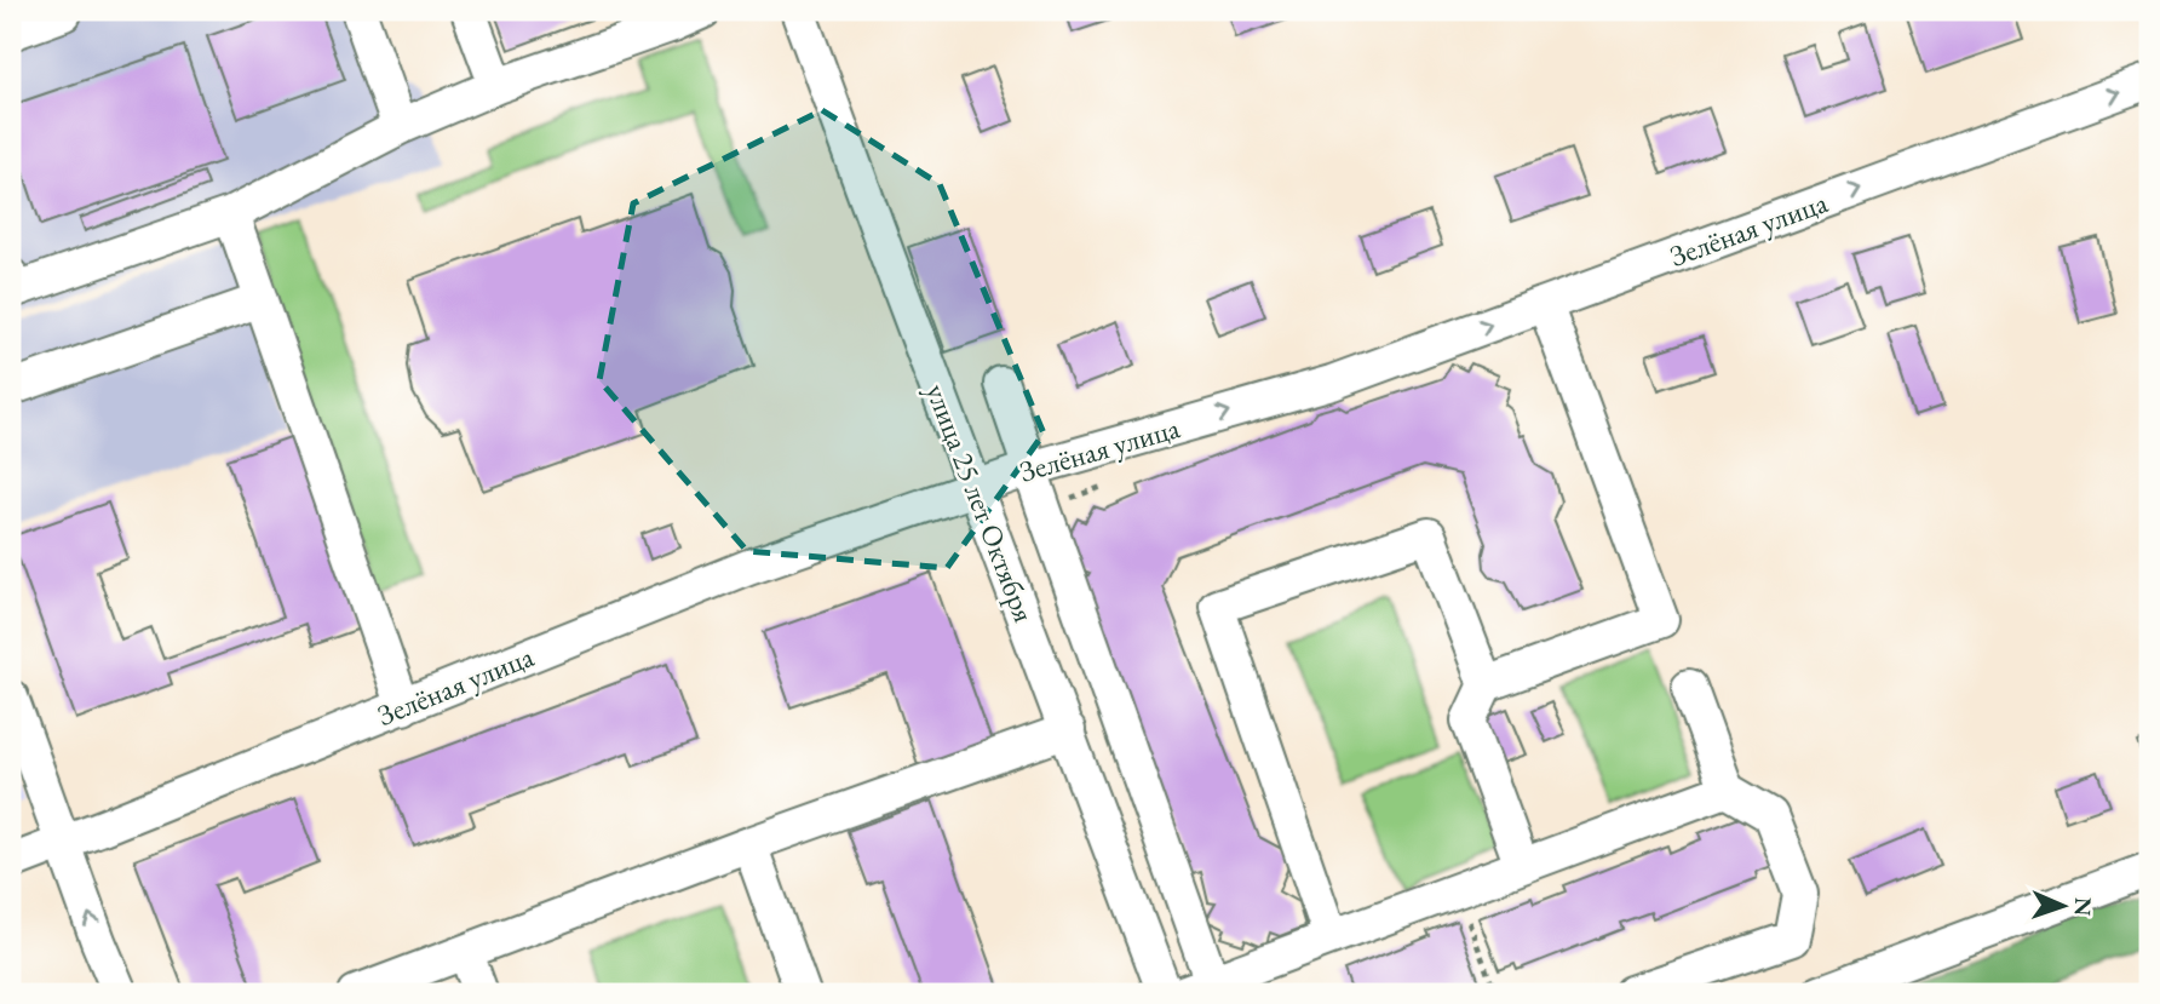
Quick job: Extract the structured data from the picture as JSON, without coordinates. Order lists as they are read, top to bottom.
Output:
{
  "streets": {
    "street": ["Зелёная улица", "улица 25 лет Октября"]
  },
  "crossings": [
    ["Зелёная улица", "улица 25 лет Октября"]
  ],
  "one_way": ["Зелёная улица"],
  "north": "right"
}
